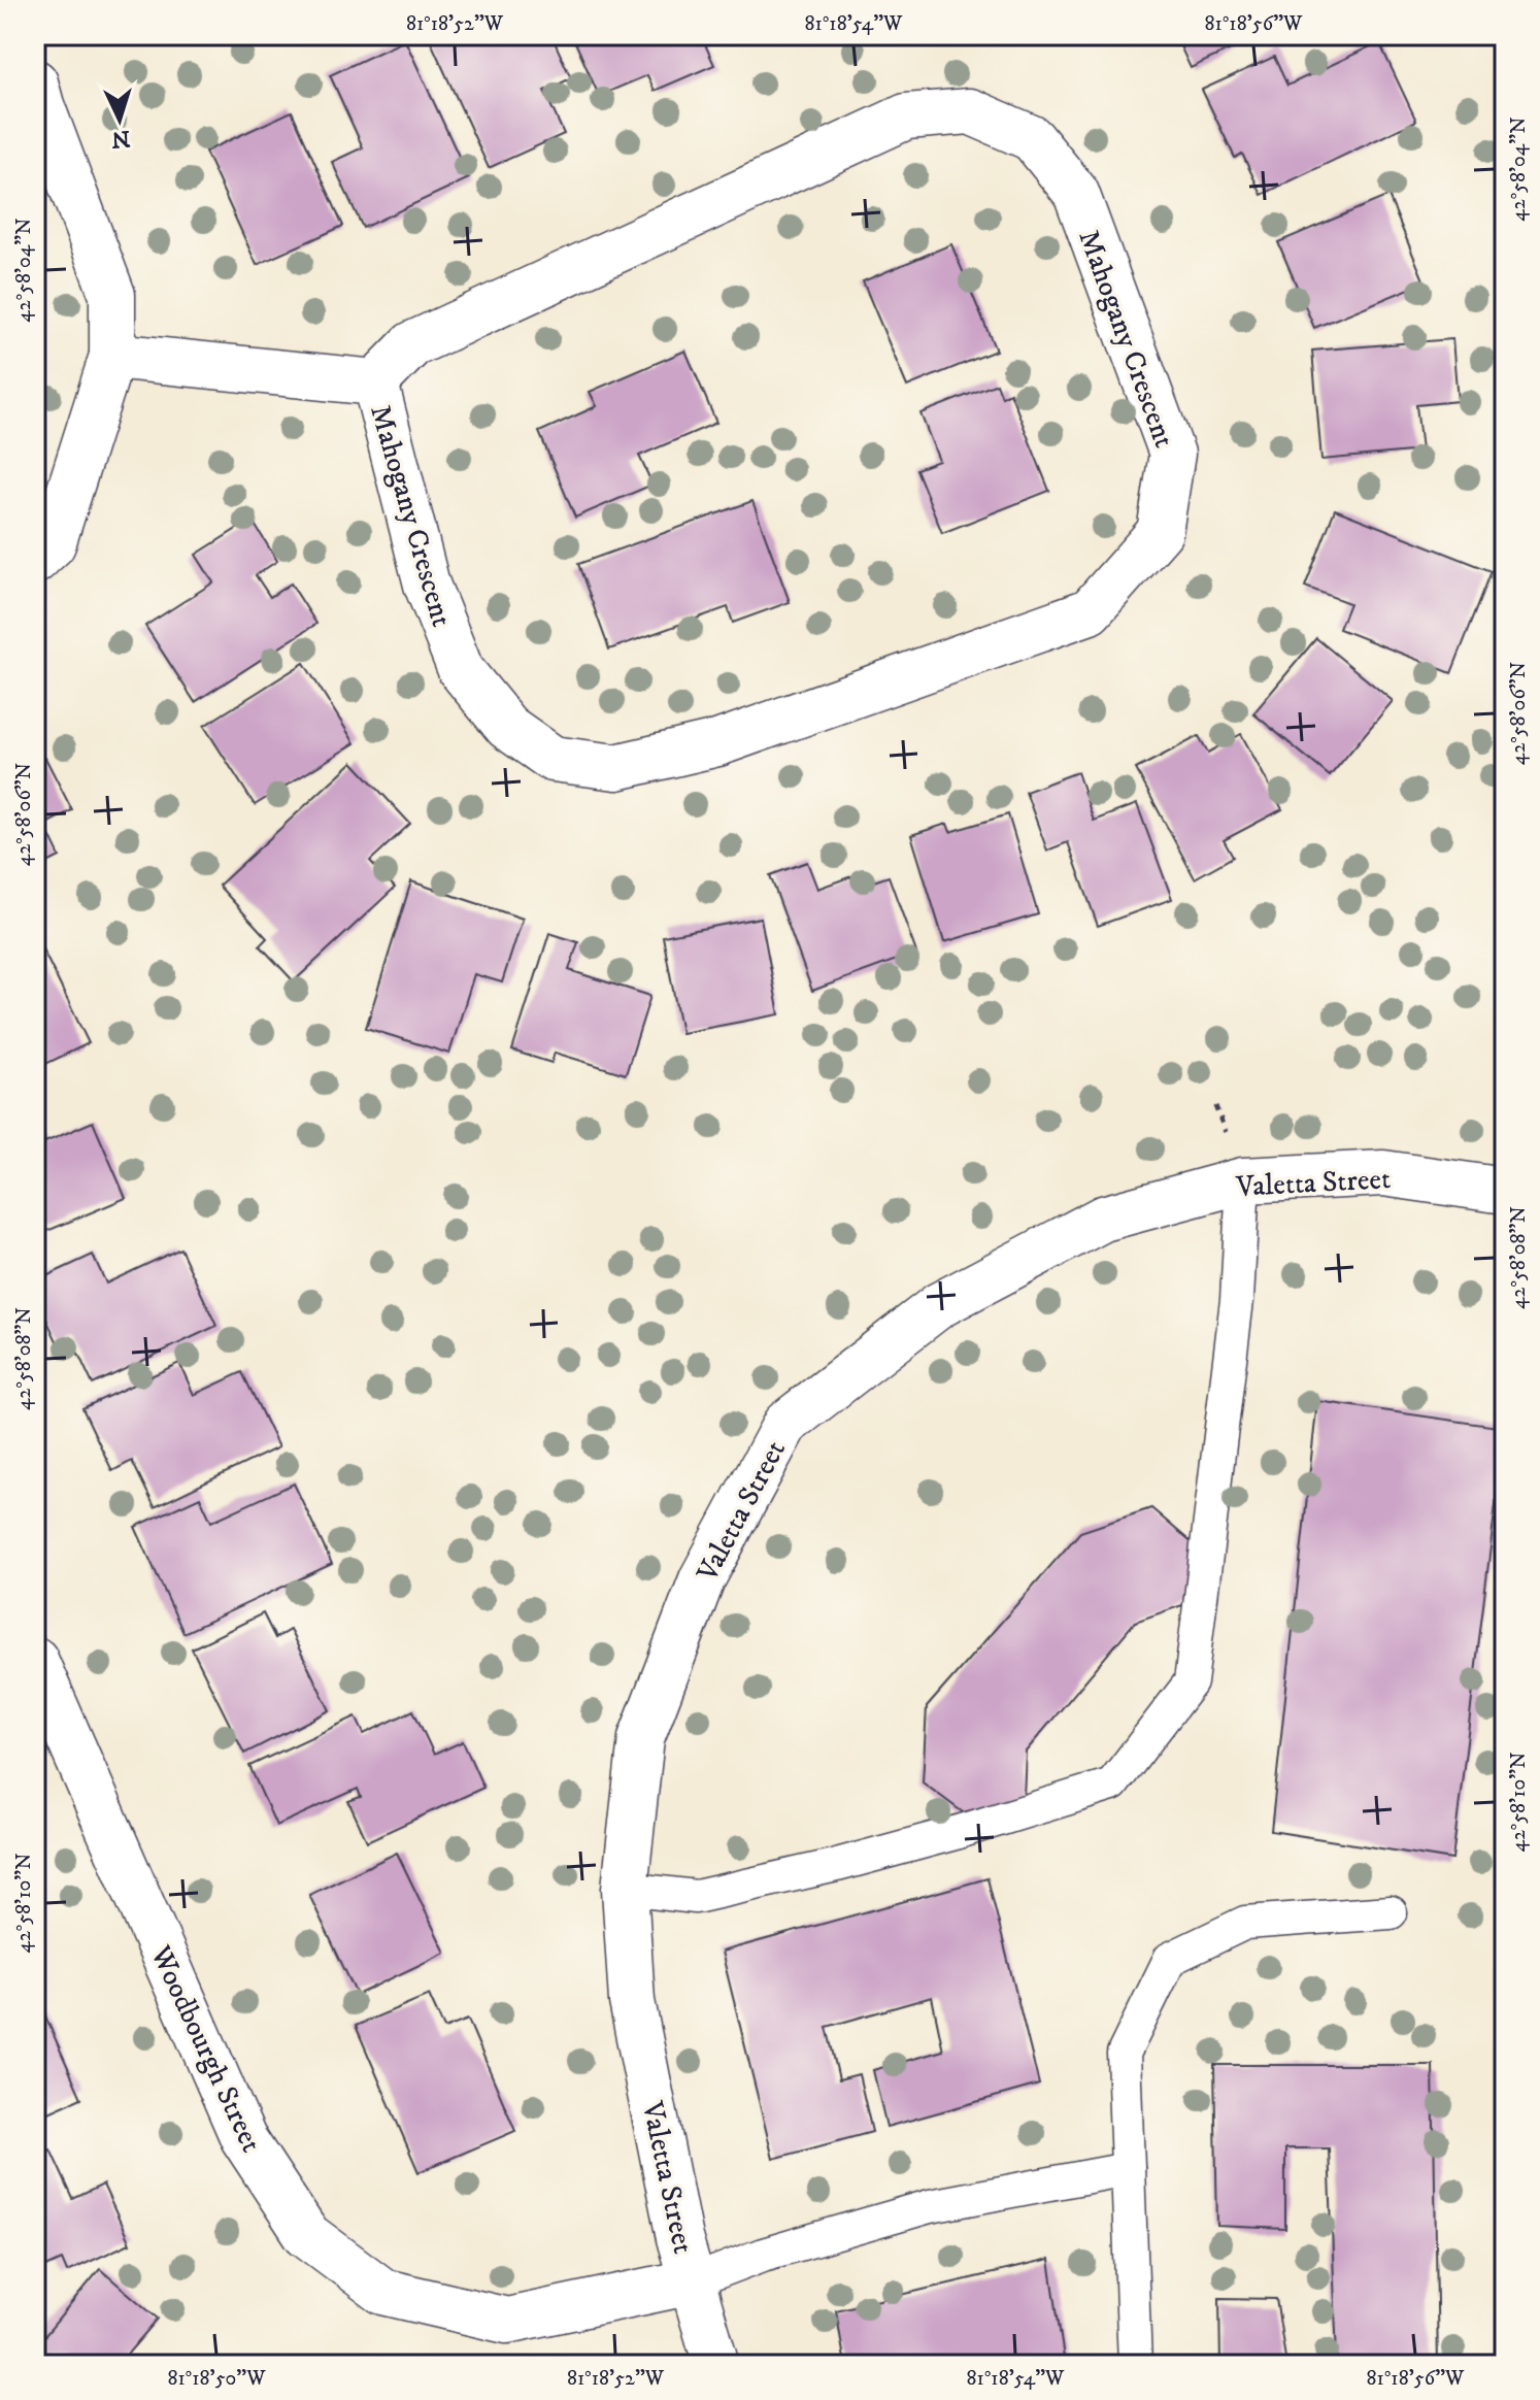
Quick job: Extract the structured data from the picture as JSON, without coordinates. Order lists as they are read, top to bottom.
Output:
{
  "streets": {
    "street": ["Mahogany Crescent", "Valetta Street", "Woodbourgh Street"]
  },
  "crossings": [
    ["Valetta Street", "Woodbourgh Street"]
  ],
  "north": "bottom",
  "coordinates": [
    "81°18'52\"W",
    "81°18'54\"W",
    "81°18'56\"W",
    "42°58'04\"N",
    "42°58'06\"N",
    "42°58'08\"N",
    "42°58'10\"N",
    "81°18'50\"W"
  ]
}
